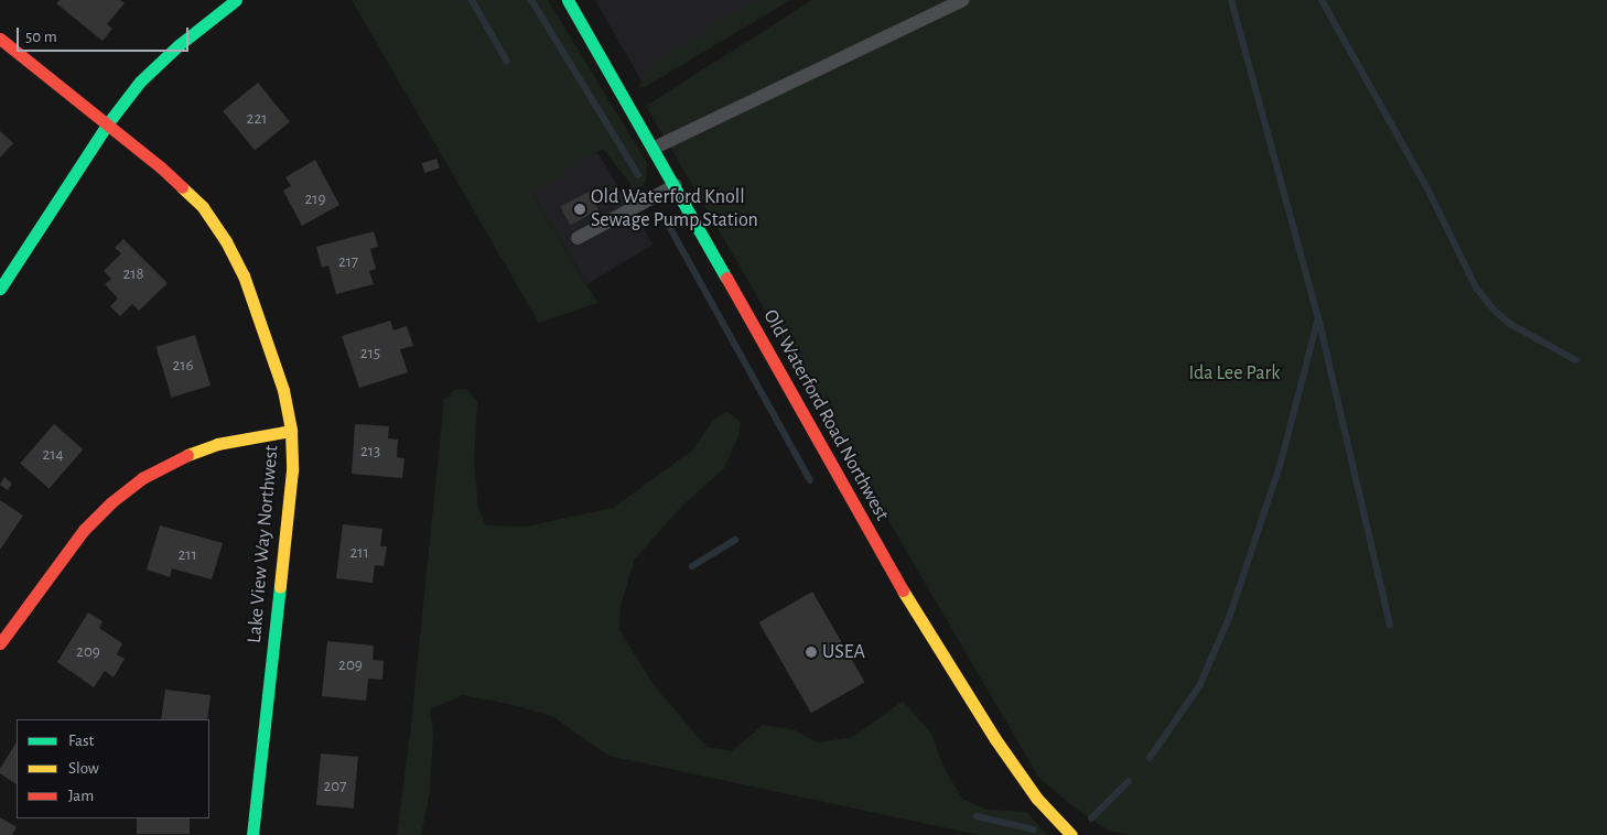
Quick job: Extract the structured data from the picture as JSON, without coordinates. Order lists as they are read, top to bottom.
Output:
{
  "streets": {
    "street": ["Old Waterford Road Northwest", "Lake View Way Northwest"]
  },
  "parks": ["Ida Lee Park"],
  "places": ["Old Waterford Knoll Sewage Pump Station", "USEA"],
  "house_numbers": [
    "221",
    "219",
    "217",
    "218",
    "215",
    "216",
    "213",
    "214",
    "211",
    "211",
    "209",
    "209",
    "207"
  ],
  "legend": ["Fast", "Slow", "Jam"],
  "scale_bar": "50 m"
}
